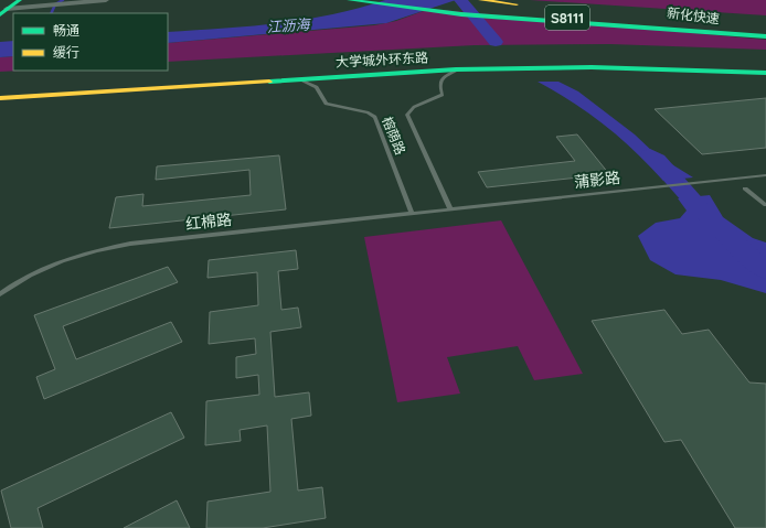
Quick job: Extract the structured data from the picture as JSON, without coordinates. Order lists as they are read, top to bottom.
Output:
{
  "streets": {
    "main road": ["新化快速", "S8111", "大学城外环东路"],
    "lane": ["榕荫路", "蒲影路", "红棉路"]
  },
  "crossings": [
    ["大学城外环东路", "榕荫路"],
    ["榕荫路", "蒲影路"],
    ["榕荫路", "红棉路"],
    ["蒲影路", "红棉路"]
  ],
  "water": ["江沥海"],
  "legend": ["畅通", "缓行"]
}
